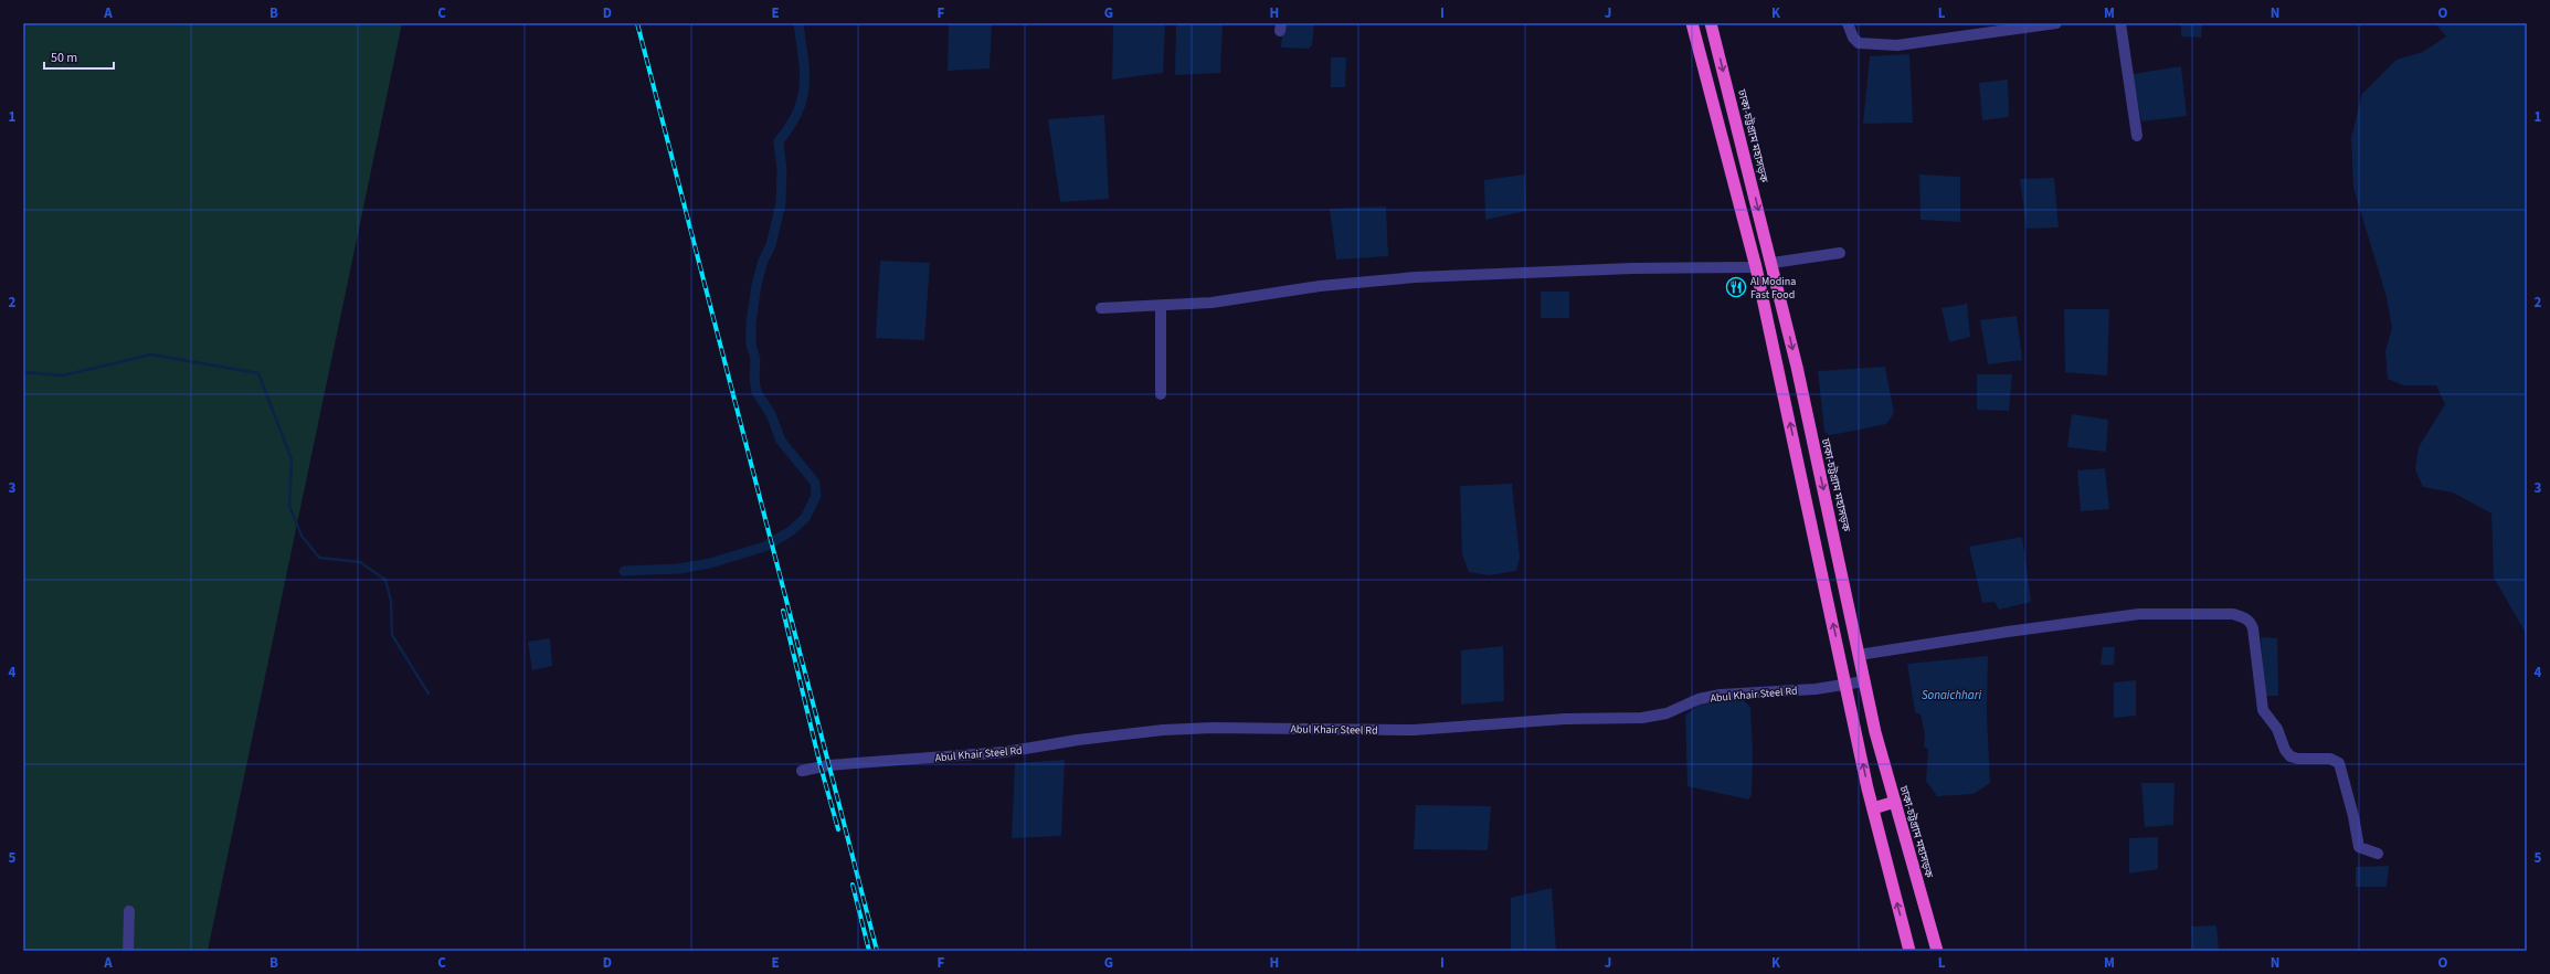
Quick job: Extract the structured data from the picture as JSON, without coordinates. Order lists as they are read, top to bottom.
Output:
{
  "streets": {
    "highway": ["ঢাকা-চট্টগ্রাম মহাসড়ক"],
    "street": ["Abul Khair Steel Rd"]
  },
  "crossings": [
    ["ঢাকা-চট্টগ্রাম মহাসড়ক", "Abul Khair Steel Rd"]
  ],
  "water": ["Sonaichhari"],
  "places": {
    "restaurant": ["Al Modina Fast Food"]
  },
  "scale_bar": "50 m",
  "grid": {
    "columns": [
      "A",
      "B",
      "C",
      "D",
      "E",
      "F",
      "G",
      "H",
      "I",
      "J",
      "K",
      "L",
      "M",
      "N",
      "O"
    ],
    "rows": [
      "1",
      "2",
      "3",
      "4",
      "5"
    ]
  }
}
